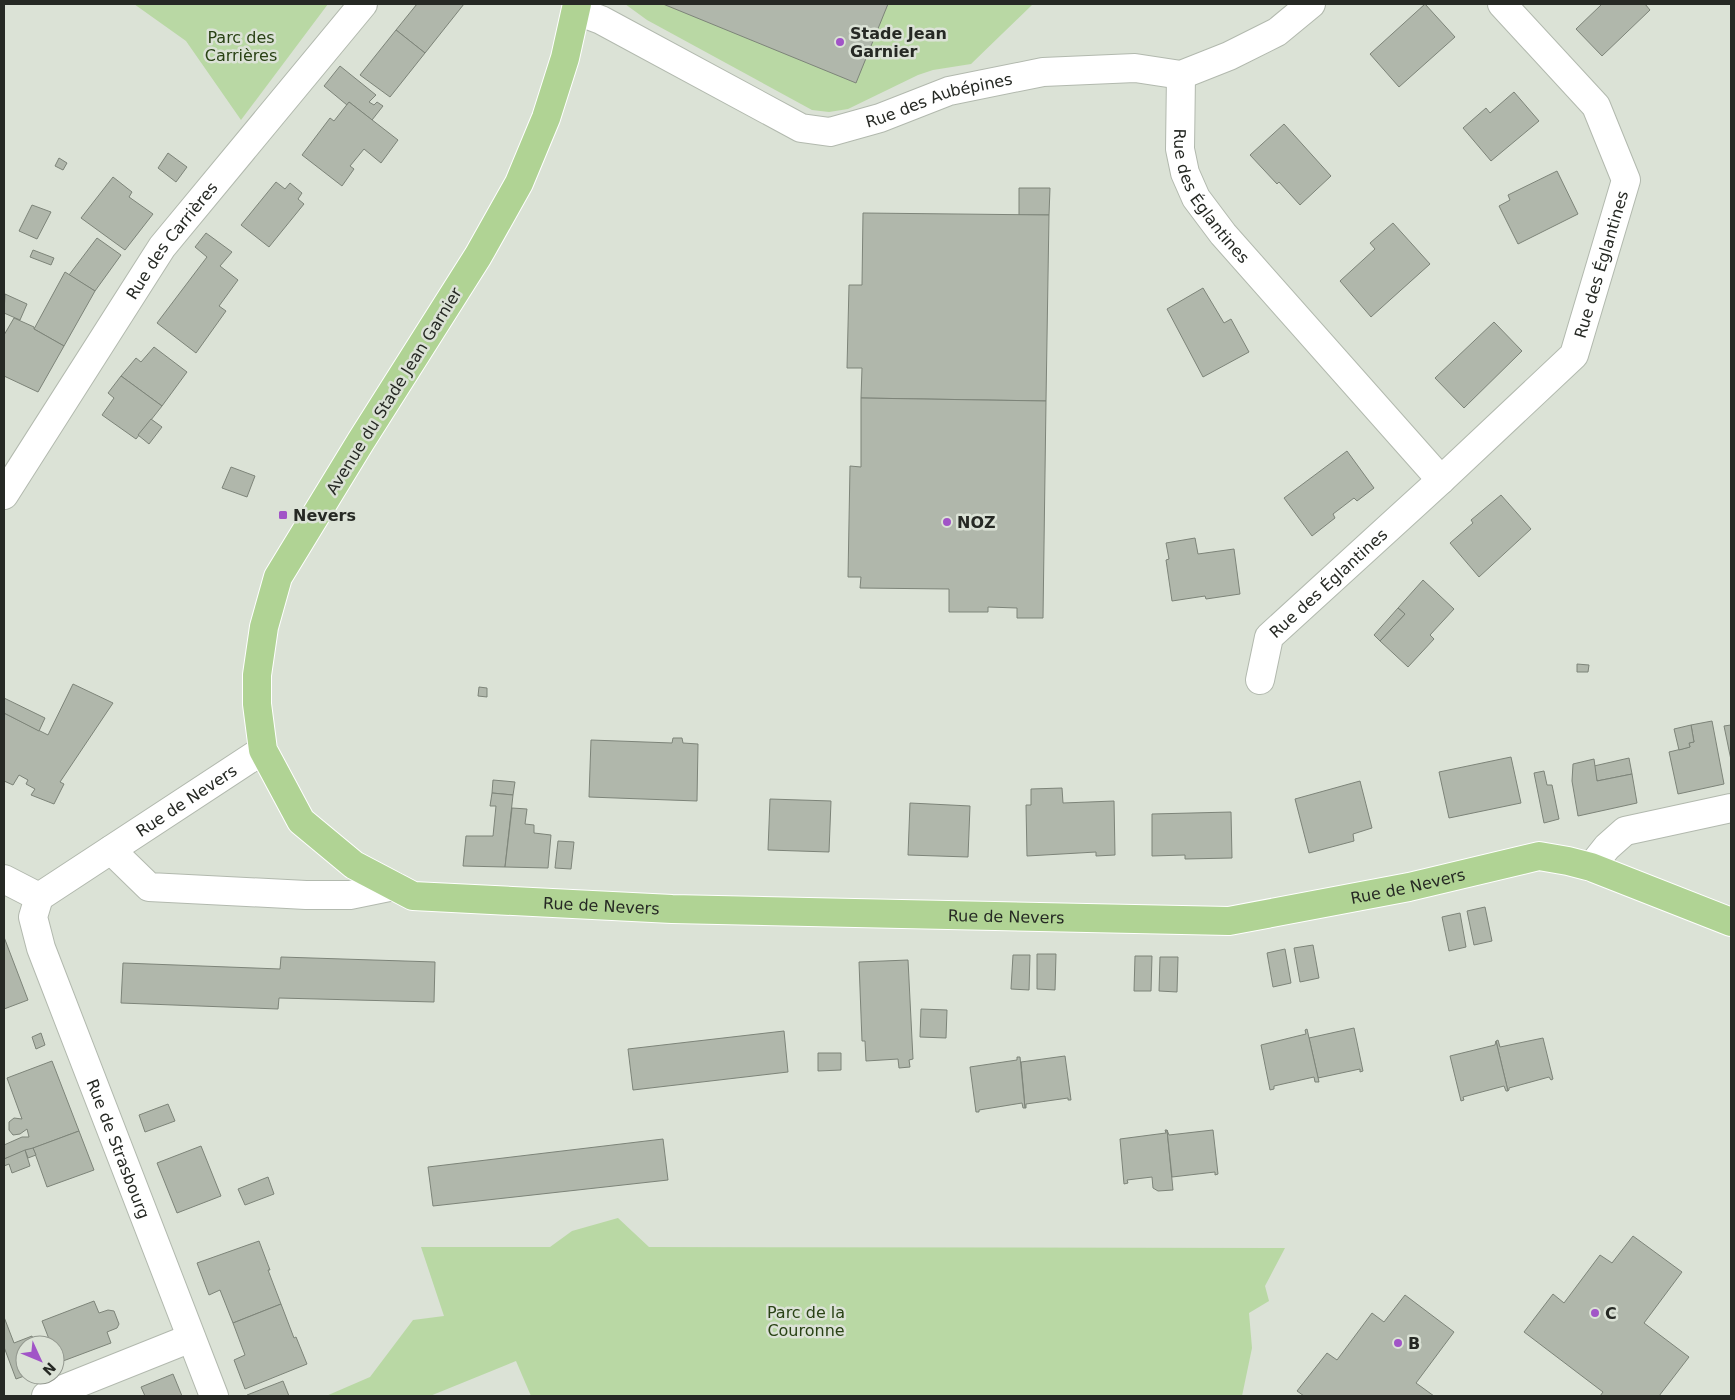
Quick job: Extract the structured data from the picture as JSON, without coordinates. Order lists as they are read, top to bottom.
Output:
{
  "streets": {
    "main road": ["Avenue du Stade Jean Garnier", "Rue de Nevers"],
    "street": [
      "Rue des Aubépines",
      "Rue des Églantines",
      "Rue des Carrières",
      "Rue de Strasbourg"
    ]
  },
  "crossings": [
    ["Rue des Aubépines", "Rue des Églantines"],
    ["Rue des Aubépines", "Avenue du Stade Jean Garnier"],
    ["Avenue du Stade Jean Garnier", "Rue de Nevers"],
    ["Rue de Nevers", "Rue de Strasbourg"]
  ],
  "parks": ["Parc des Carrières", "Parc de la Couronne"],
  "places": {
    "other": [
      "Stade Jean Garnier",
      "NOZ",
      "C",
      "B"
    ],
    "transit": ["Nevers"]
  },
  "north": "bottom right"
}
